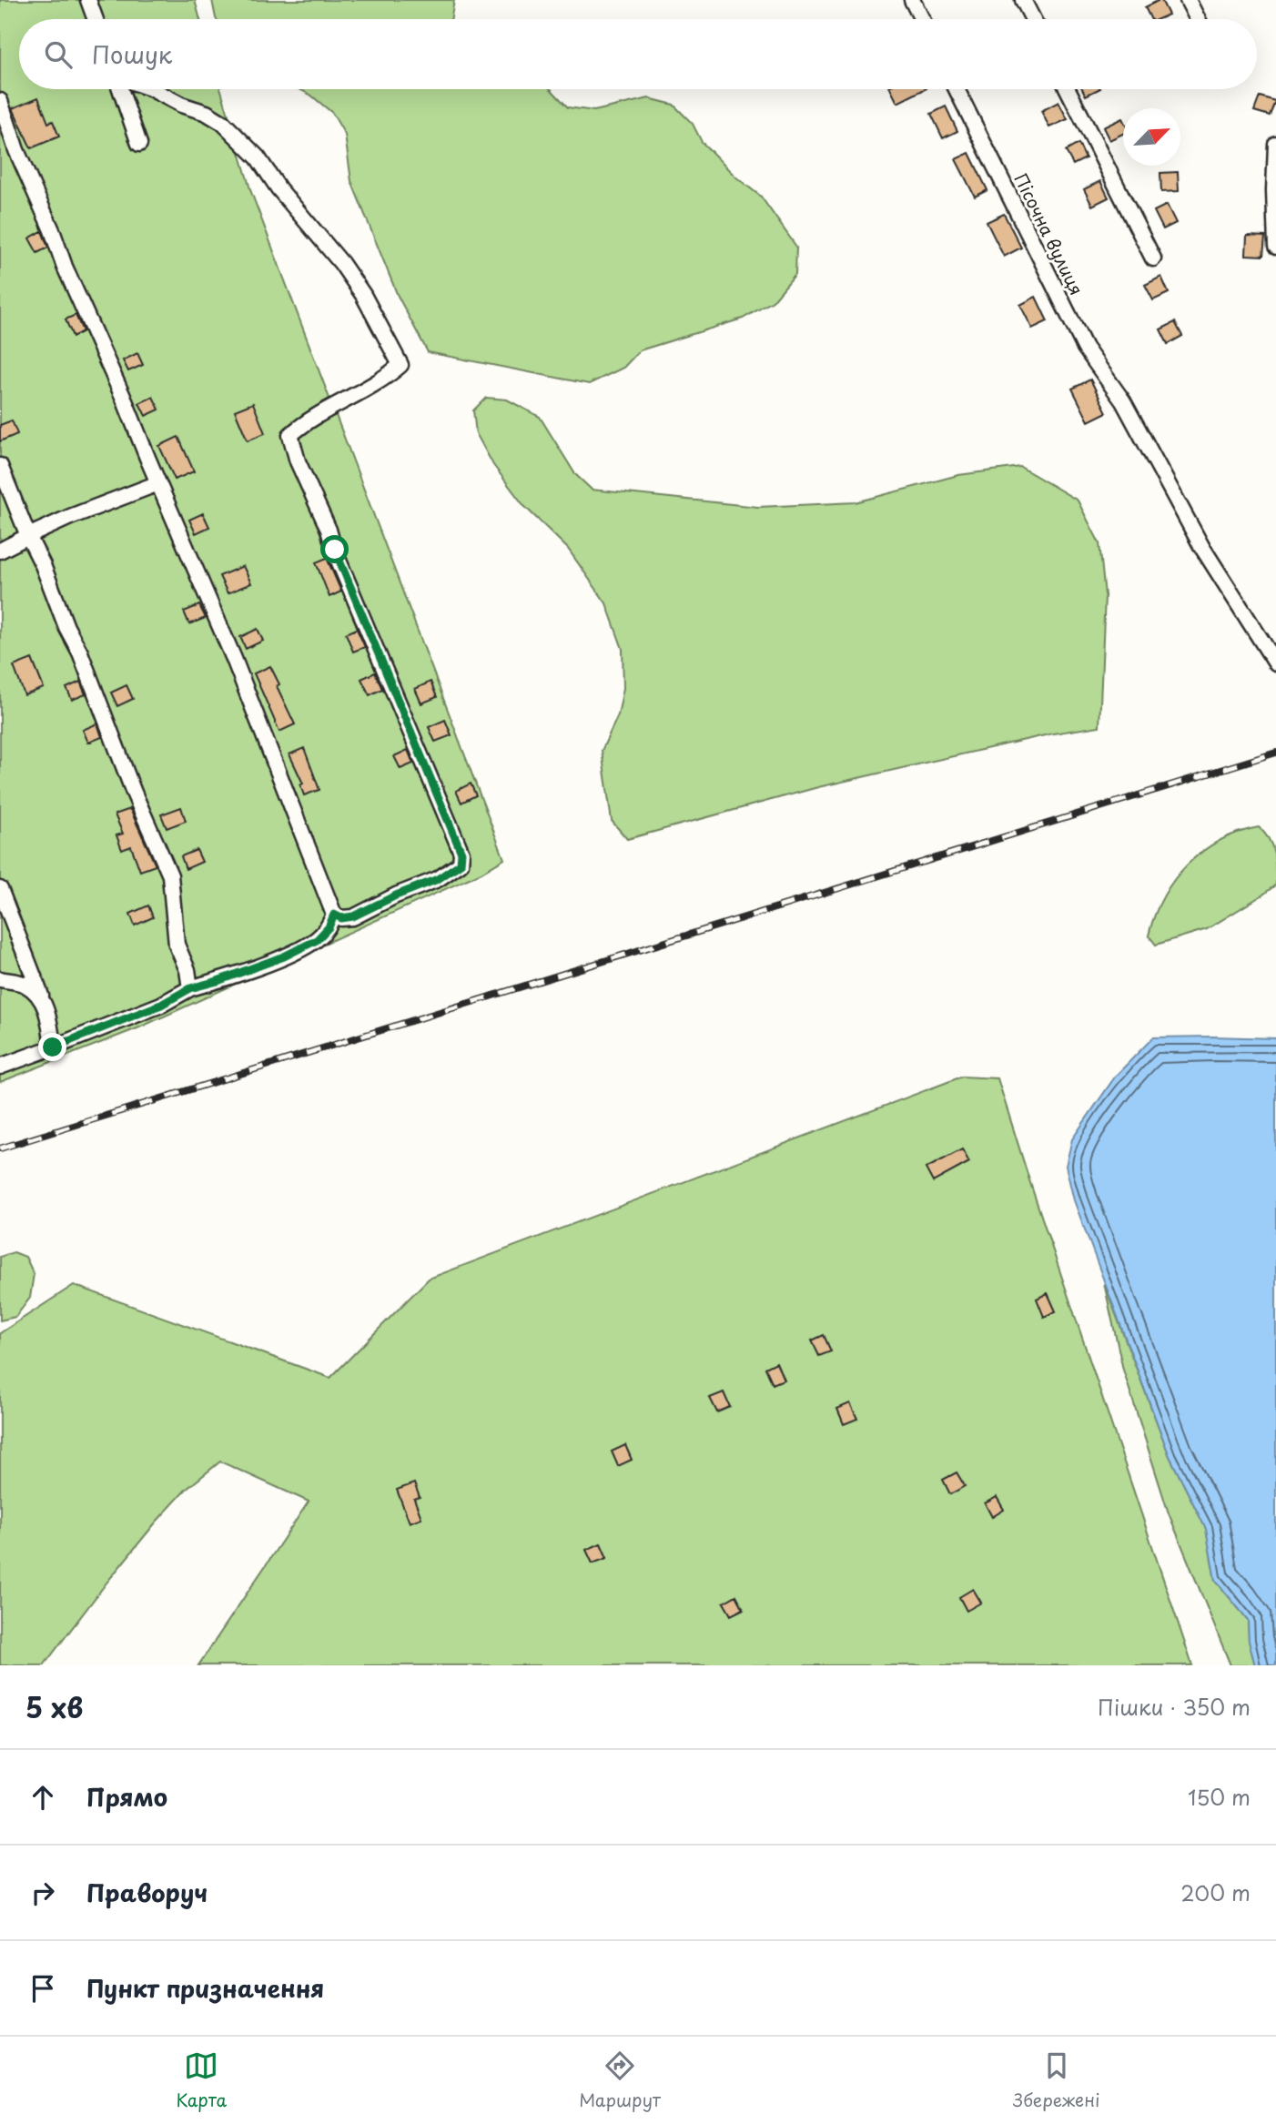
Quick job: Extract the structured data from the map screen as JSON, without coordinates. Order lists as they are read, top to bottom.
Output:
{
  "streets": {
    "street": ["Пісочна вулиця"]
  },
  "north": "top right",
  "page": {
    "search": "Пошук",
    "heading": ["5 хв", "Пішки · 350 m"],
    "list": [
      ["Прямо", "150 m"],
      ["Праворуч", "200 m"],
      "Пункт призначення"
    ],
    "nav": ["Карта", "Маршрут", "Збережені"]
  }
}
